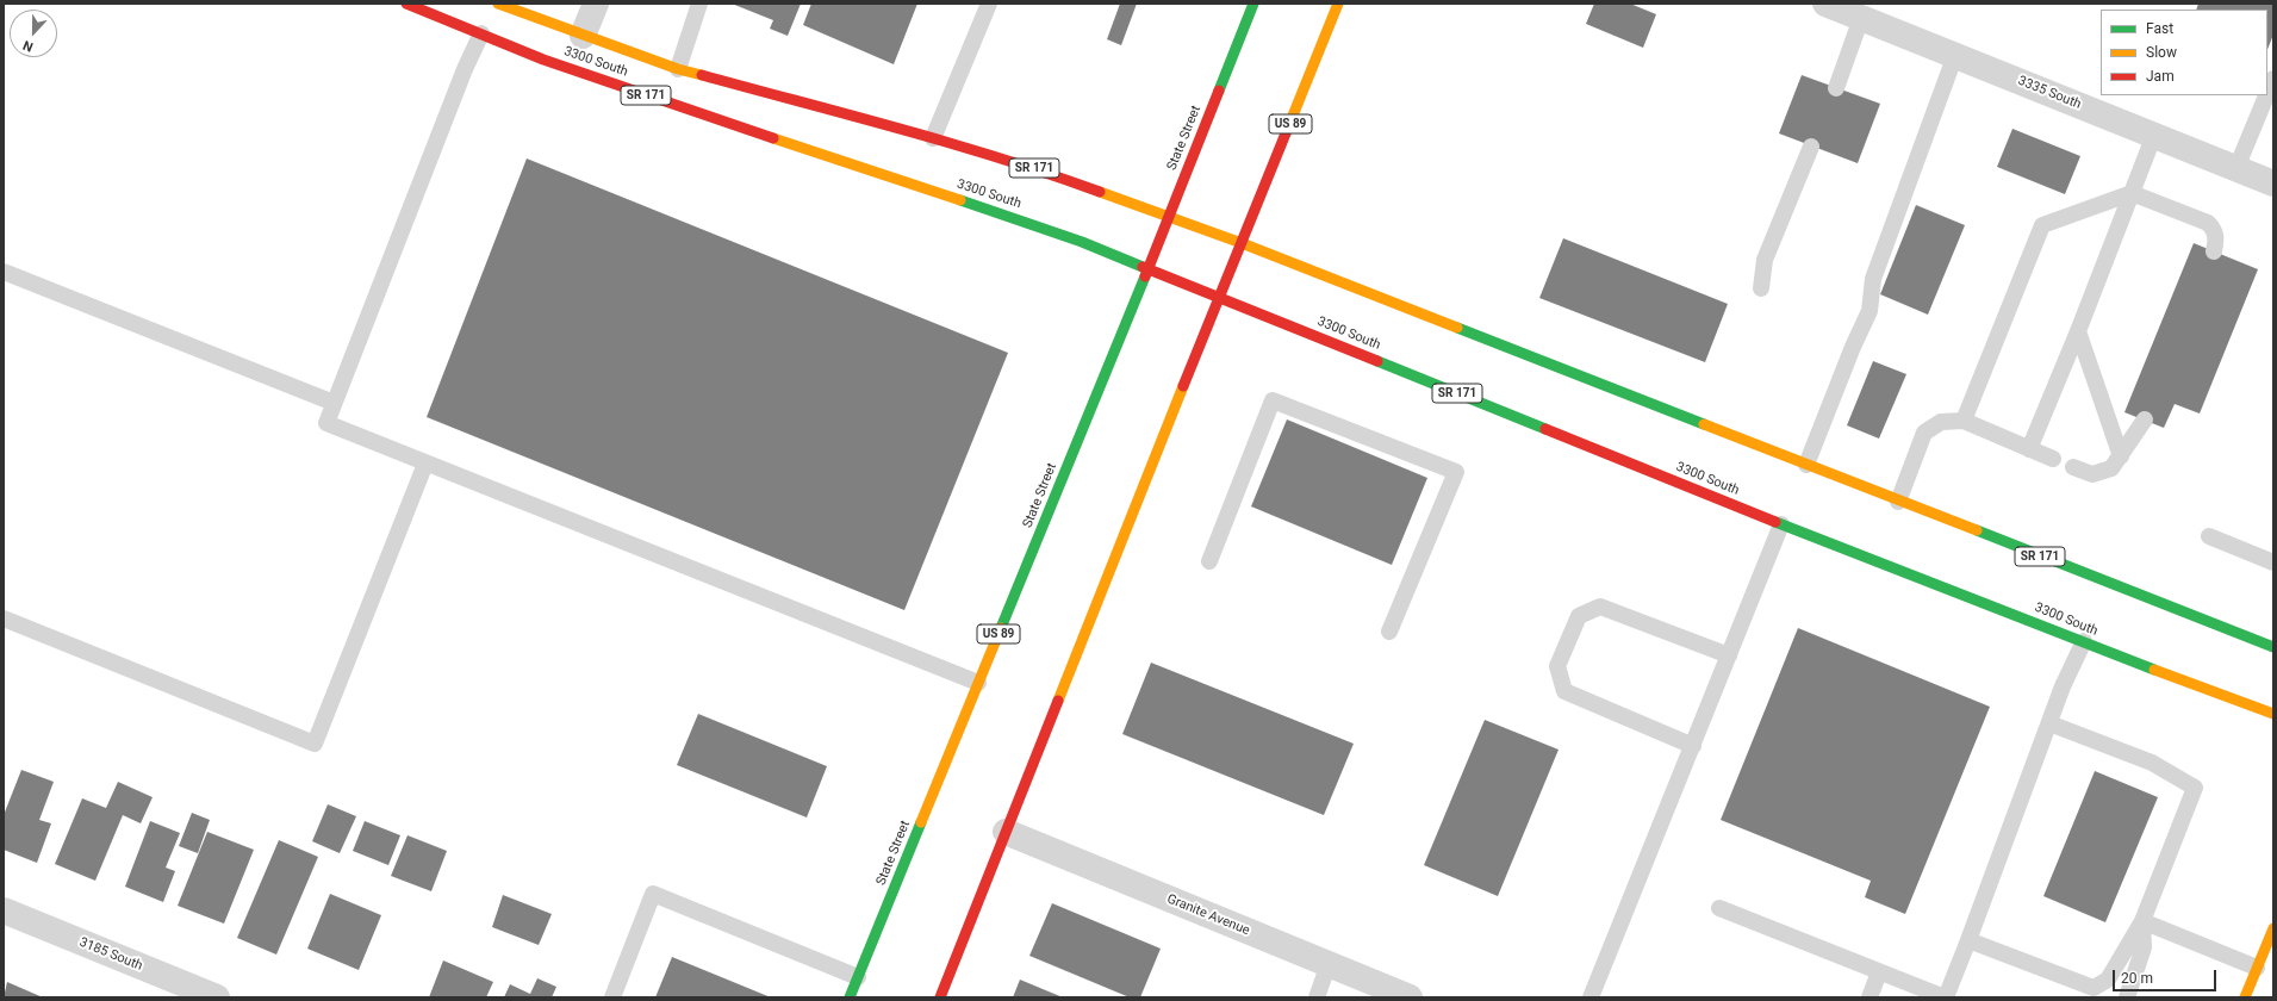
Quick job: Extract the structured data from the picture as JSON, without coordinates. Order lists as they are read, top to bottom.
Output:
{
  "streets": {
    "main road": [
      "3300 South",
      "SR 171",
      "US 89",
      "State Street"
    ],
    "street": ["3335 South", "Granite Avenue", "3185 South"]
  },
  "crossings": [
    ["3300 South", "US 89"],
    ["3300 South", "State Street"],
    ["US 89", "Granite Avenue"]
  ],
  "legend": ["Fast", "Slow", "Jam"],
  "scale_bar": "20 m",
  "north": "bottom"
}
